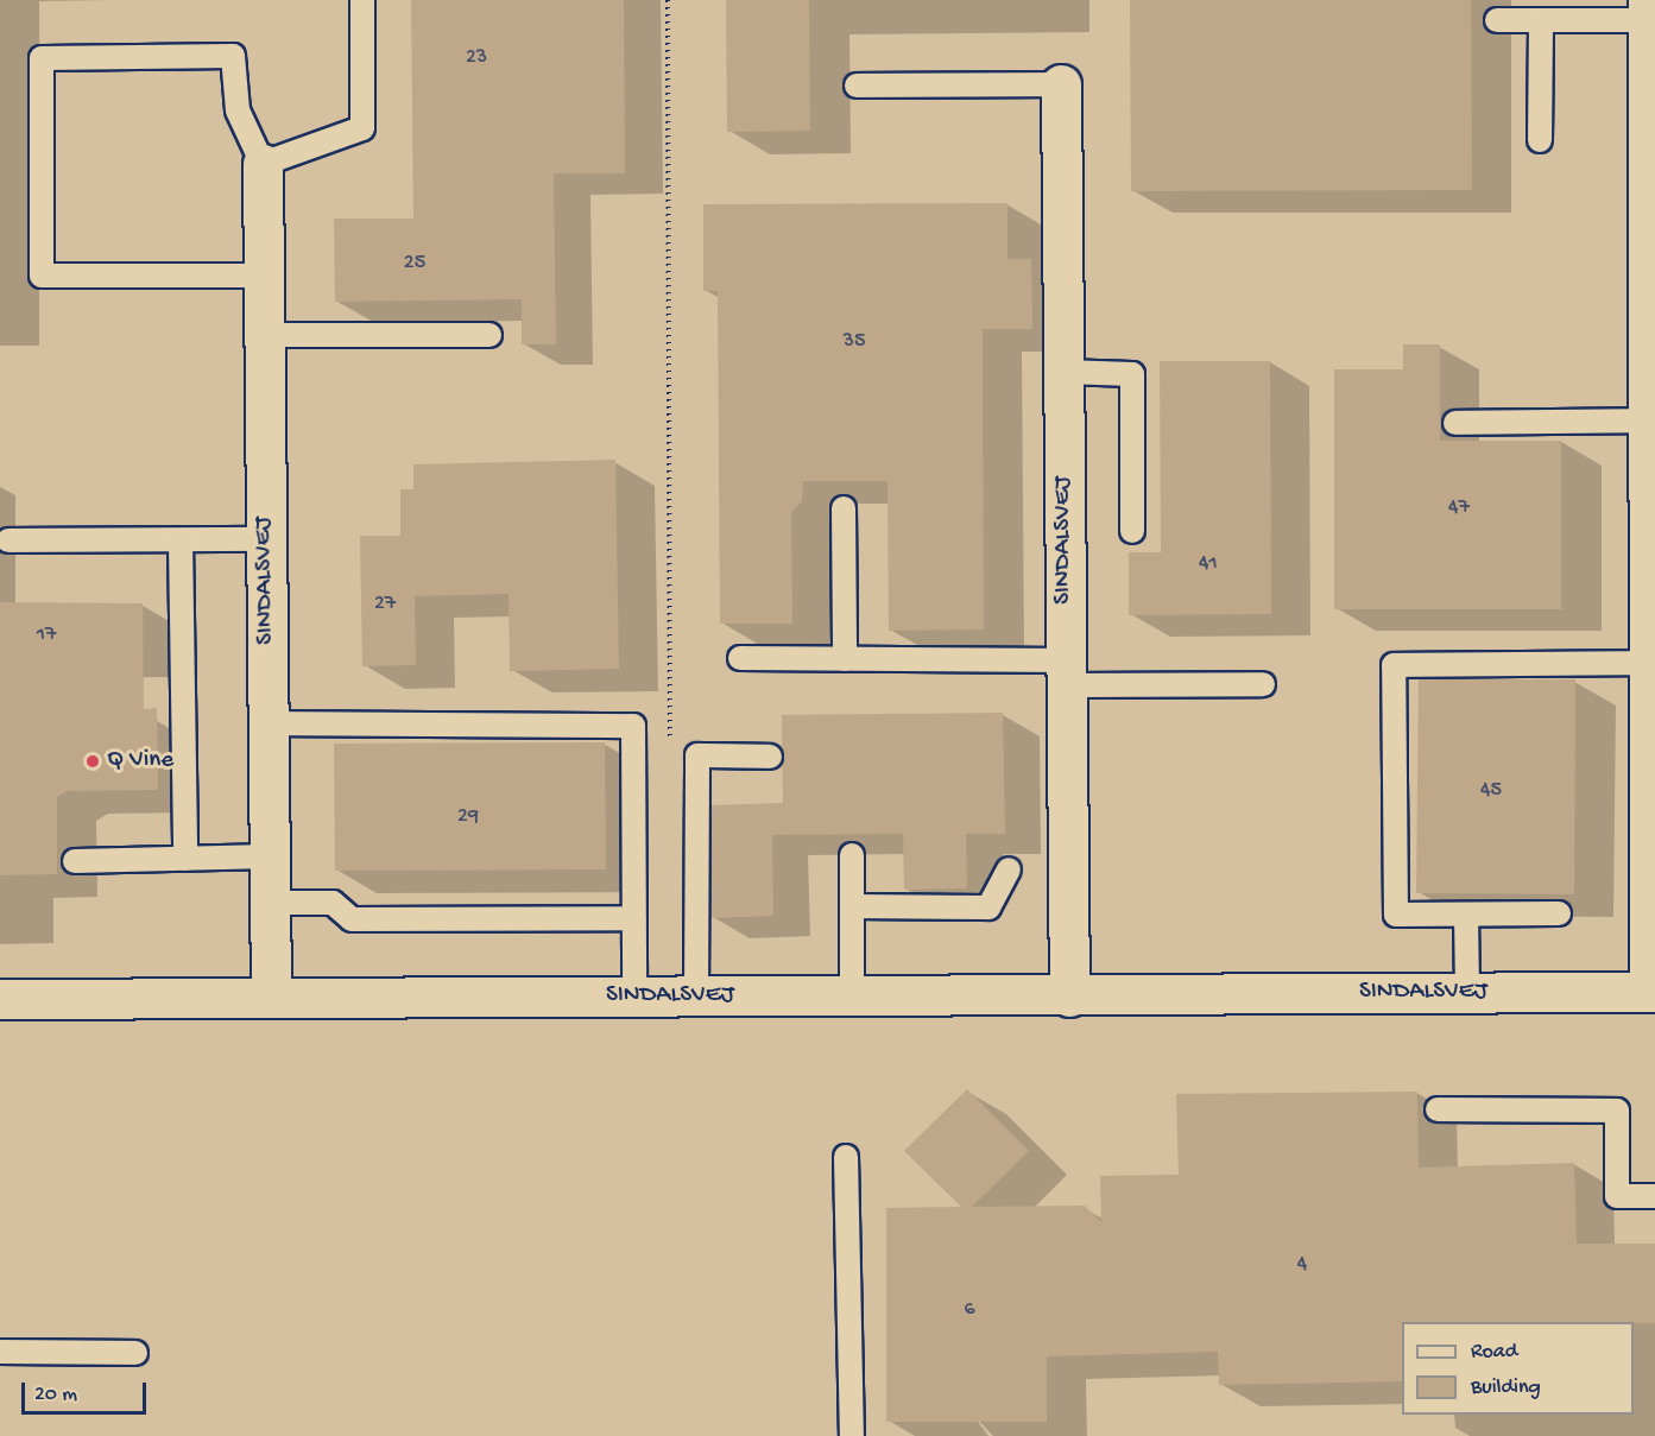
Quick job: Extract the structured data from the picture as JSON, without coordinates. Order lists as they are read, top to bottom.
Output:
{
  "streets": {
    "street": ["SINDALSVEJ"]
  },
  "places": ["Q Vine"],
  "house_numbers": [
    "23",
    "25",
    "35",
    "47",
    "41",
    "27",
    "17",
    "45",
    "29",
    "4",
    "6"
  ],
  "legend": ["Road", "Building"],
  "scale_bar": "20 m"
}
